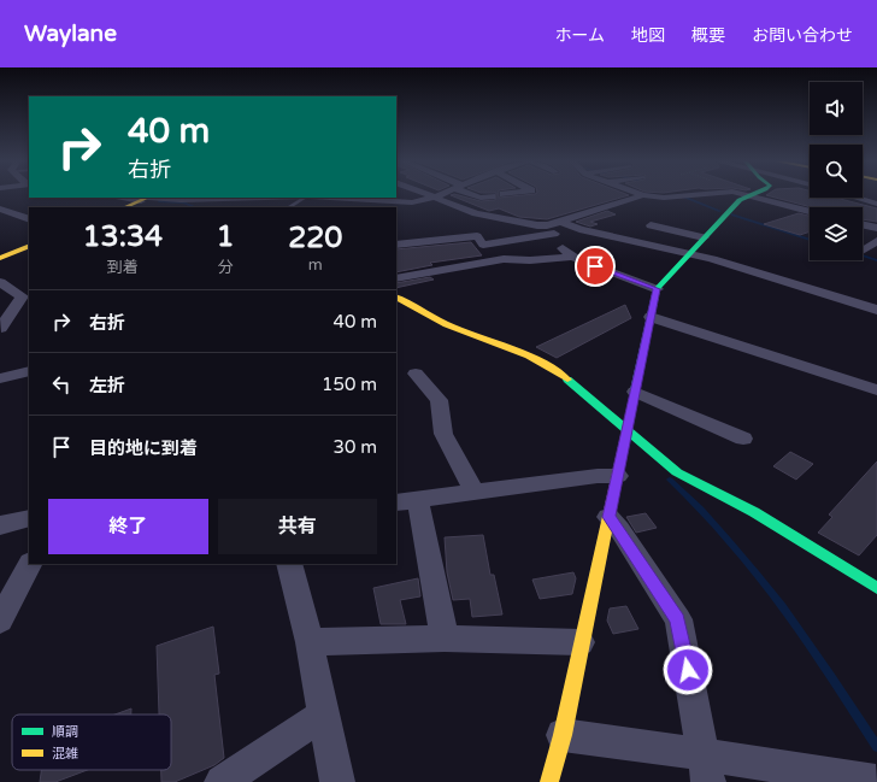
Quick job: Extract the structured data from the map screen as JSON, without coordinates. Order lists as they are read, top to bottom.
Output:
{
  "legend": ["順調", "混雑"],
  "page": {
    "header": "Waylane",
    "nav": [
      "ホーム",
      "地図",
      "概要",
      "お問い合わせ"
    ],
    "turn": ["40 m", "右折"],
    "eta": [
      "13:34",
      "到着",
      "1",
      "分",
      "220",
      "m"
    ],
    "list": [
      {
        "name": "右折",
        "value": "40 m"
      },
      {
        "name": "左折",
        "value": "150 m"
      },
      {
        "name": "目的地に到着",
        "value": "30 m"
      }
    ],
    "buttons": ["終了", "共有"]
  }
}
